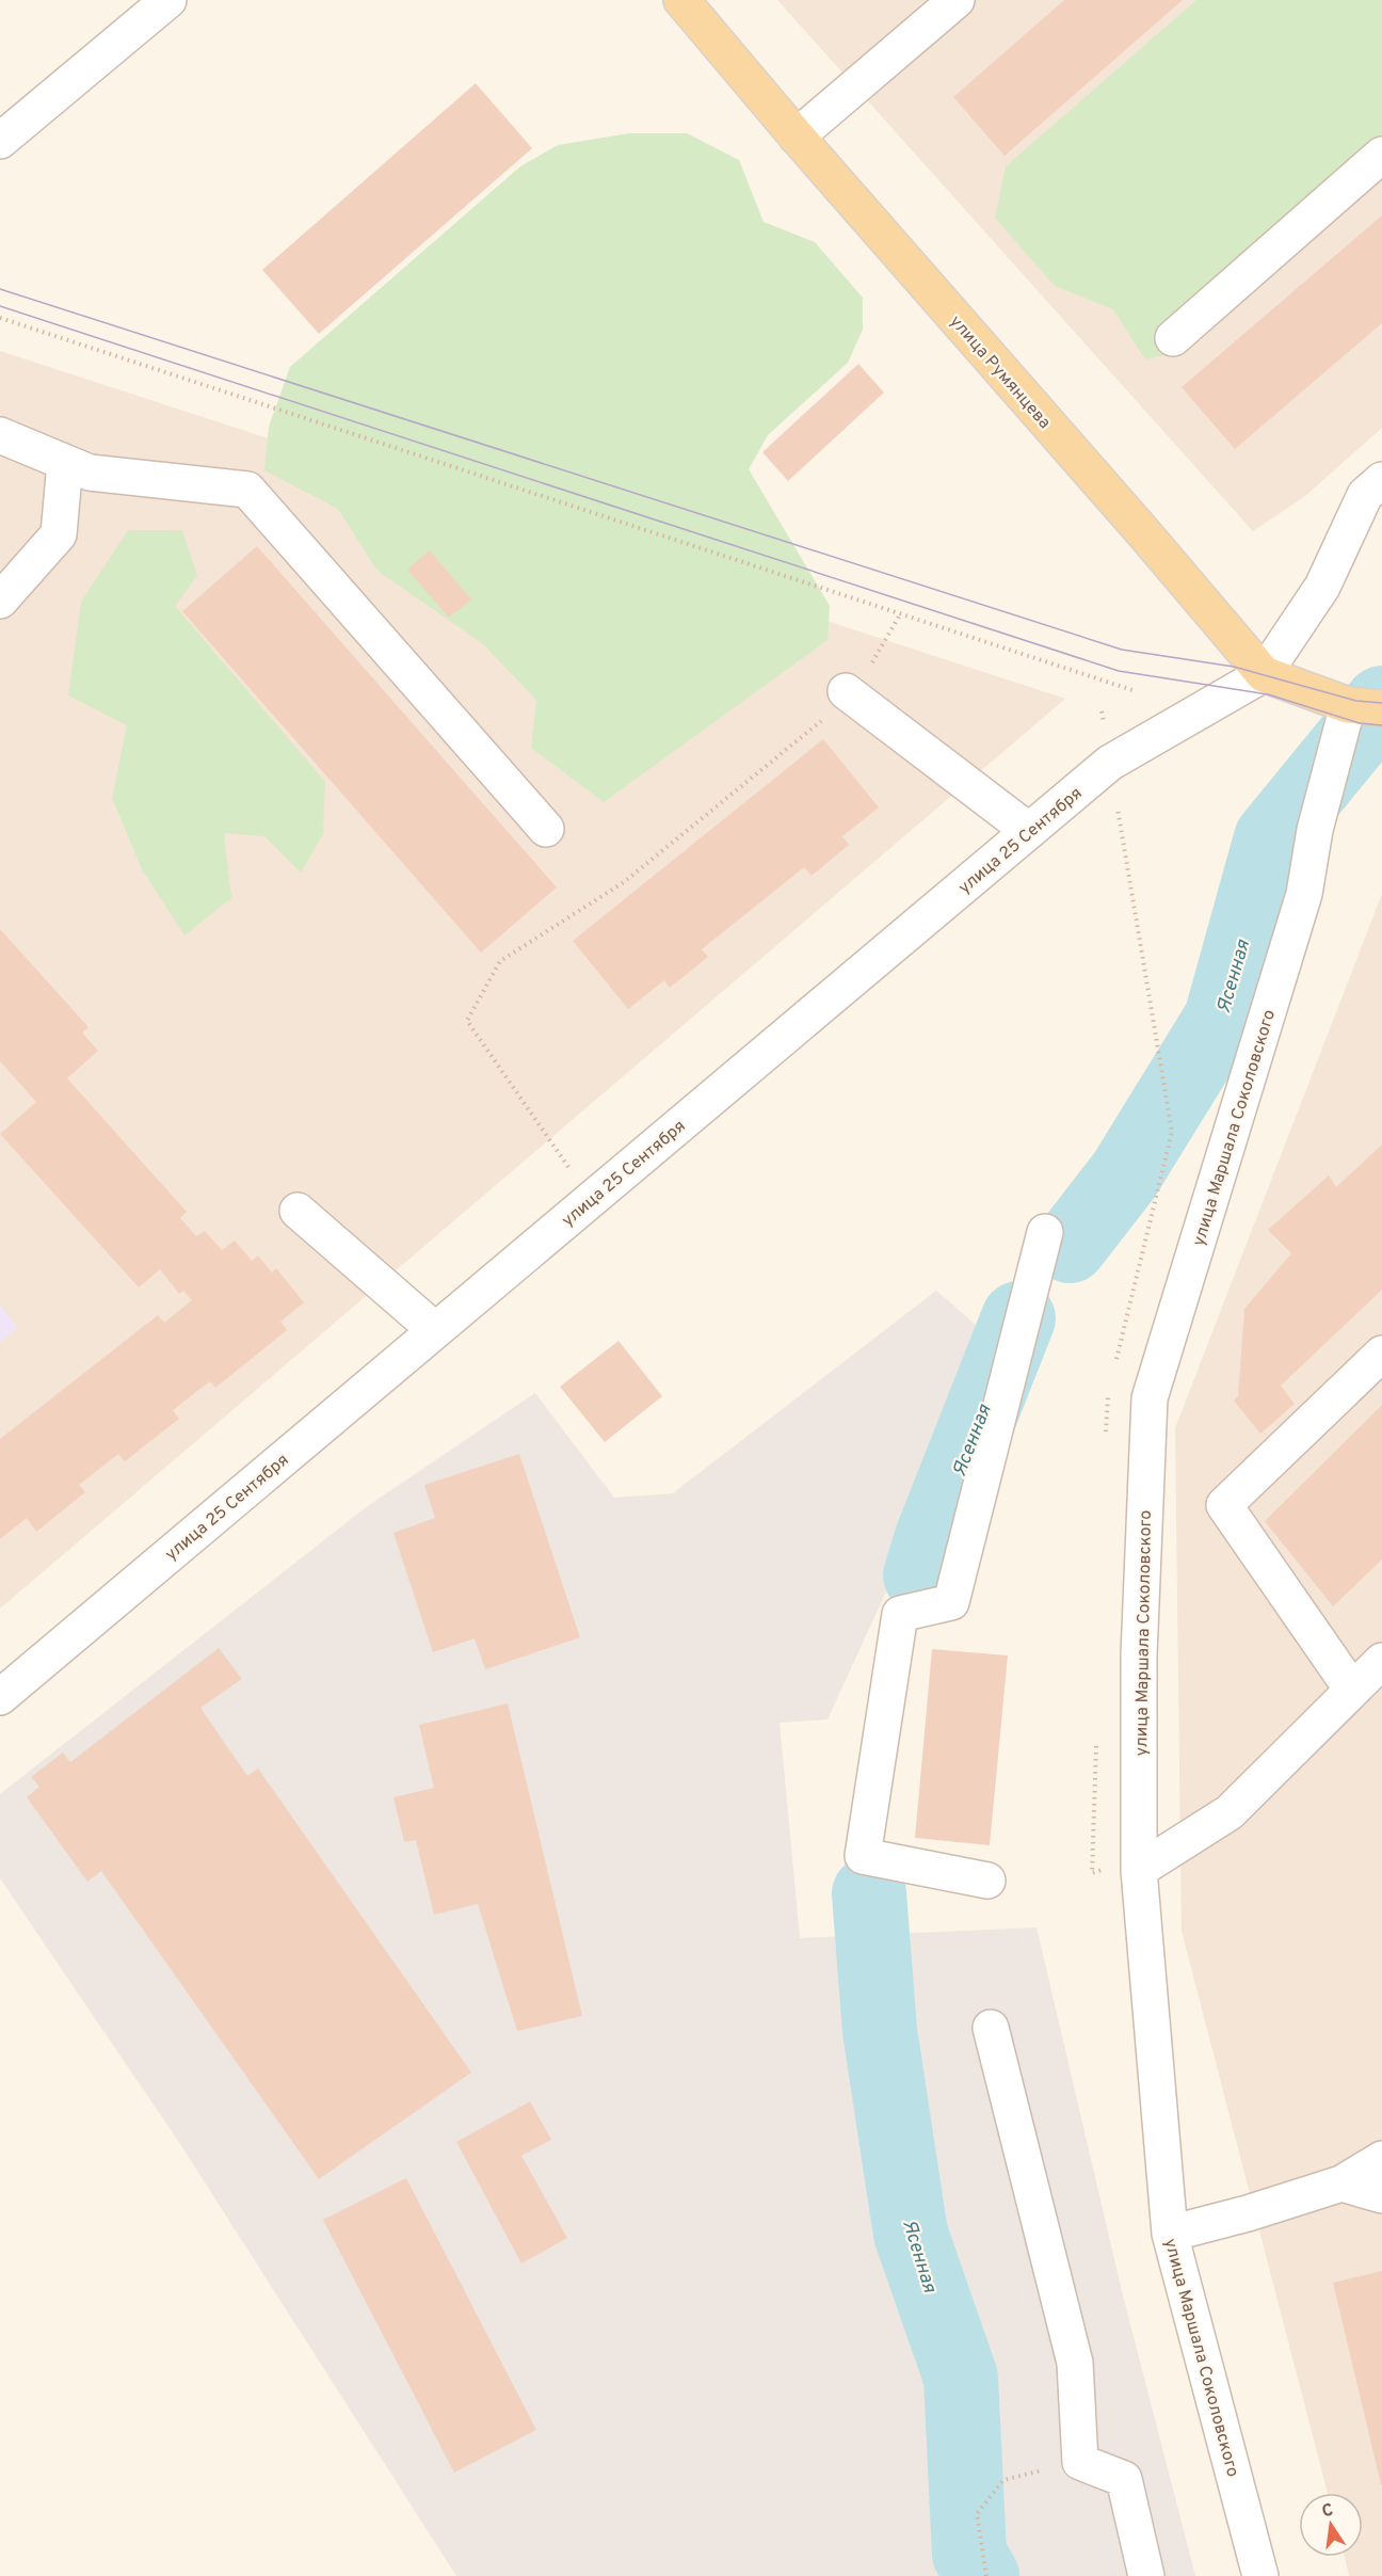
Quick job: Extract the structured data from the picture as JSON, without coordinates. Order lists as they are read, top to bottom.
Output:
{
  "streets": {
    "main road": ["улица Румянцева"],
    "street": ["улица 25 Сентября", "улица Маршала Соколовского"]
  },
  "crossings": [
    ["улица Румянцева", "улица 25 Сентября"],
    ["улица Румянцева", "улица Маршала Соколовского"]
  ],
  "water": ["Ясенная"],
  "north": "top"
}
